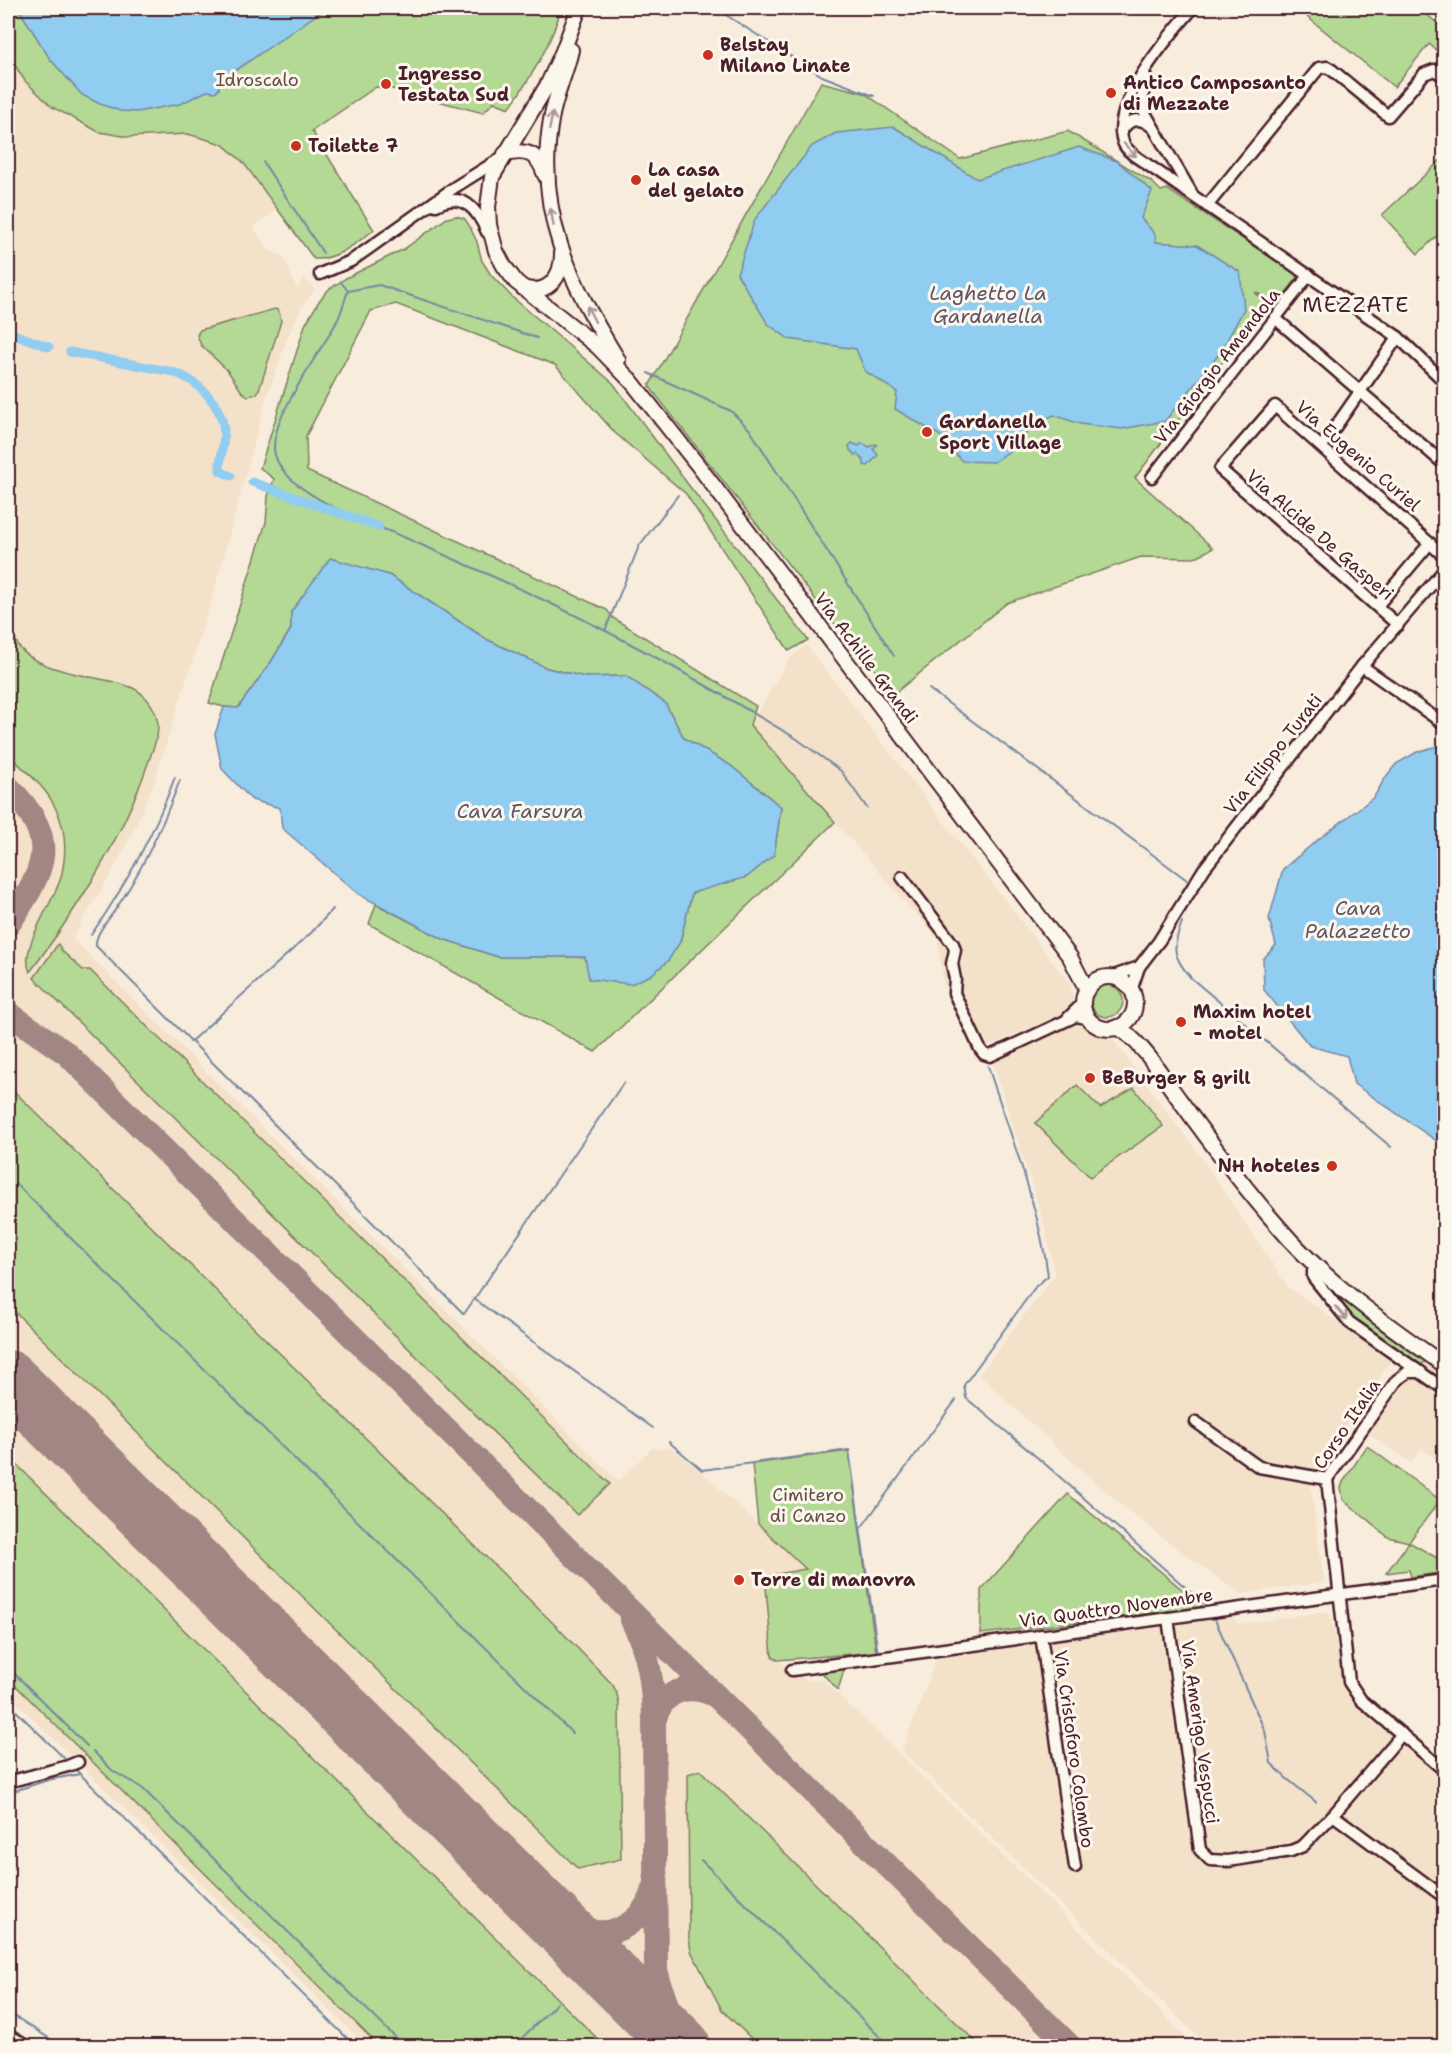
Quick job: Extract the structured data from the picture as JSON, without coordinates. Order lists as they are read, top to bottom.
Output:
{
  "streets": {
    "main road": ["Via Achille Grandi"],
    "street": [
      "Via Giorgio Amendola",
      "Via Eugenio Curiel",
      "Via Alcide De Gasperi",
      "Via Filippo Turati",
      "Corso Italia",
      "Via Quattro Novembre",
      "Via Amerigo Vespucci",
      "Via Cristoforo Colombo"
    ]
  },
  "crossings": [
    ["Via Eugenio Curiel", "Via Alcide De Gasperi"],
    ["Via Alcide De Gasperi", "Via Filippo Turati"],
    ["Via Achille Grandi", "Via Filippo Turati"],
    ["Corso Italia", "Via Quattro Novembre"],
    ["Via Quattro Novembre", "Via Amerigo Vespucci"],
    ["Via Quattro Novembre", "Via Cristoforo Colombo"]
  ],
  "districts": ["MEZZATE"],
  "water": ["Laghetto La Gardanella", "Cava Farsura", "Cava Palazzetto"],
  "parks": ["Idroscalo", "Cimitero di Canzo"],
  "places": [
    "Belstay Milano Linate",
    "Ingresso Testata Sud",
    "Antico Camposanto di Mezzate",
    "Toilette 7",
    "La casa del gelato",
    "Gardanella Sport Village",
    "Maxim hotel - motel",
    "BeBurger & grill",
    "NH hoteles",
    "Torre di manovra"
  ]
}
